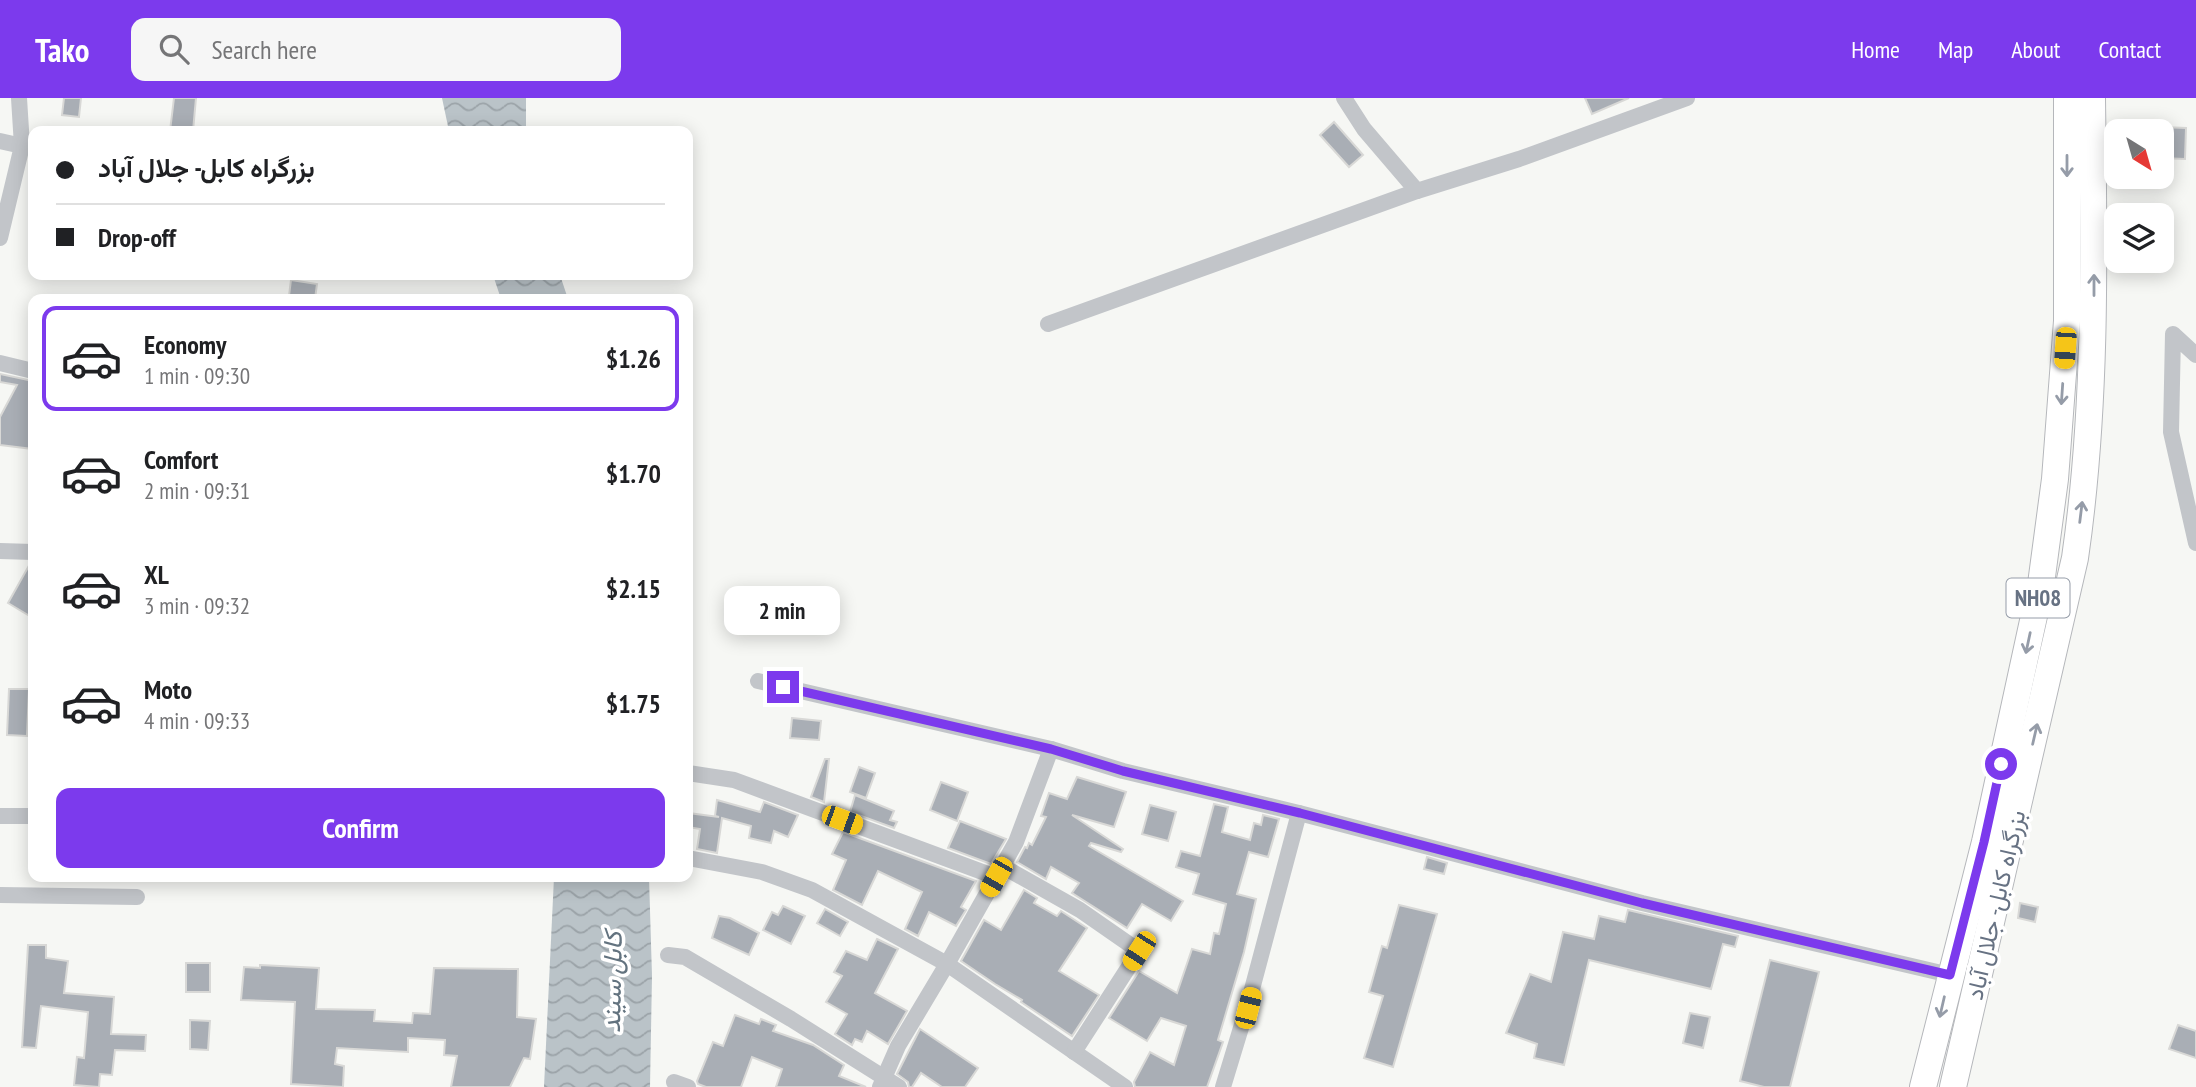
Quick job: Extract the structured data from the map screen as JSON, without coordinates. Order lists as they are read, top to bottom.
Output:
{
  "streets": {
    "highway": ["NH08", "بزرگراه کابل- جلال آباد"]
  },
  "water": ["کابل سيند"],
  "north": "bottom right",
  "page": {
    "header": "Tako",
    "search": "Search here",
    "nav": [
      "Home",
      "Map",
      "About",
      "Contact"
    ],
    "banner": ["بزرگراه کابل- جلال آباد", "Drop-off"],
    "list": [
      {
        "name": "Economy",
        "note": "1 min · 09:30",
        "value": "$1.26"
      },
      {
        "name": "Comfort",
        "note": "2 min · 09:31",
        "value": "$1.70"
      },
      {
        "name": "XL",
        "note": "3 min · 09:32",
        "value": "$2.15"
      },
      {
        "name": "Moto",
        "note": "4 min · 09:33",
        "value": "$1.75"
      }
    ],
    "bubble": "2 min",
    "buttons": "Confirm"
  }
}
